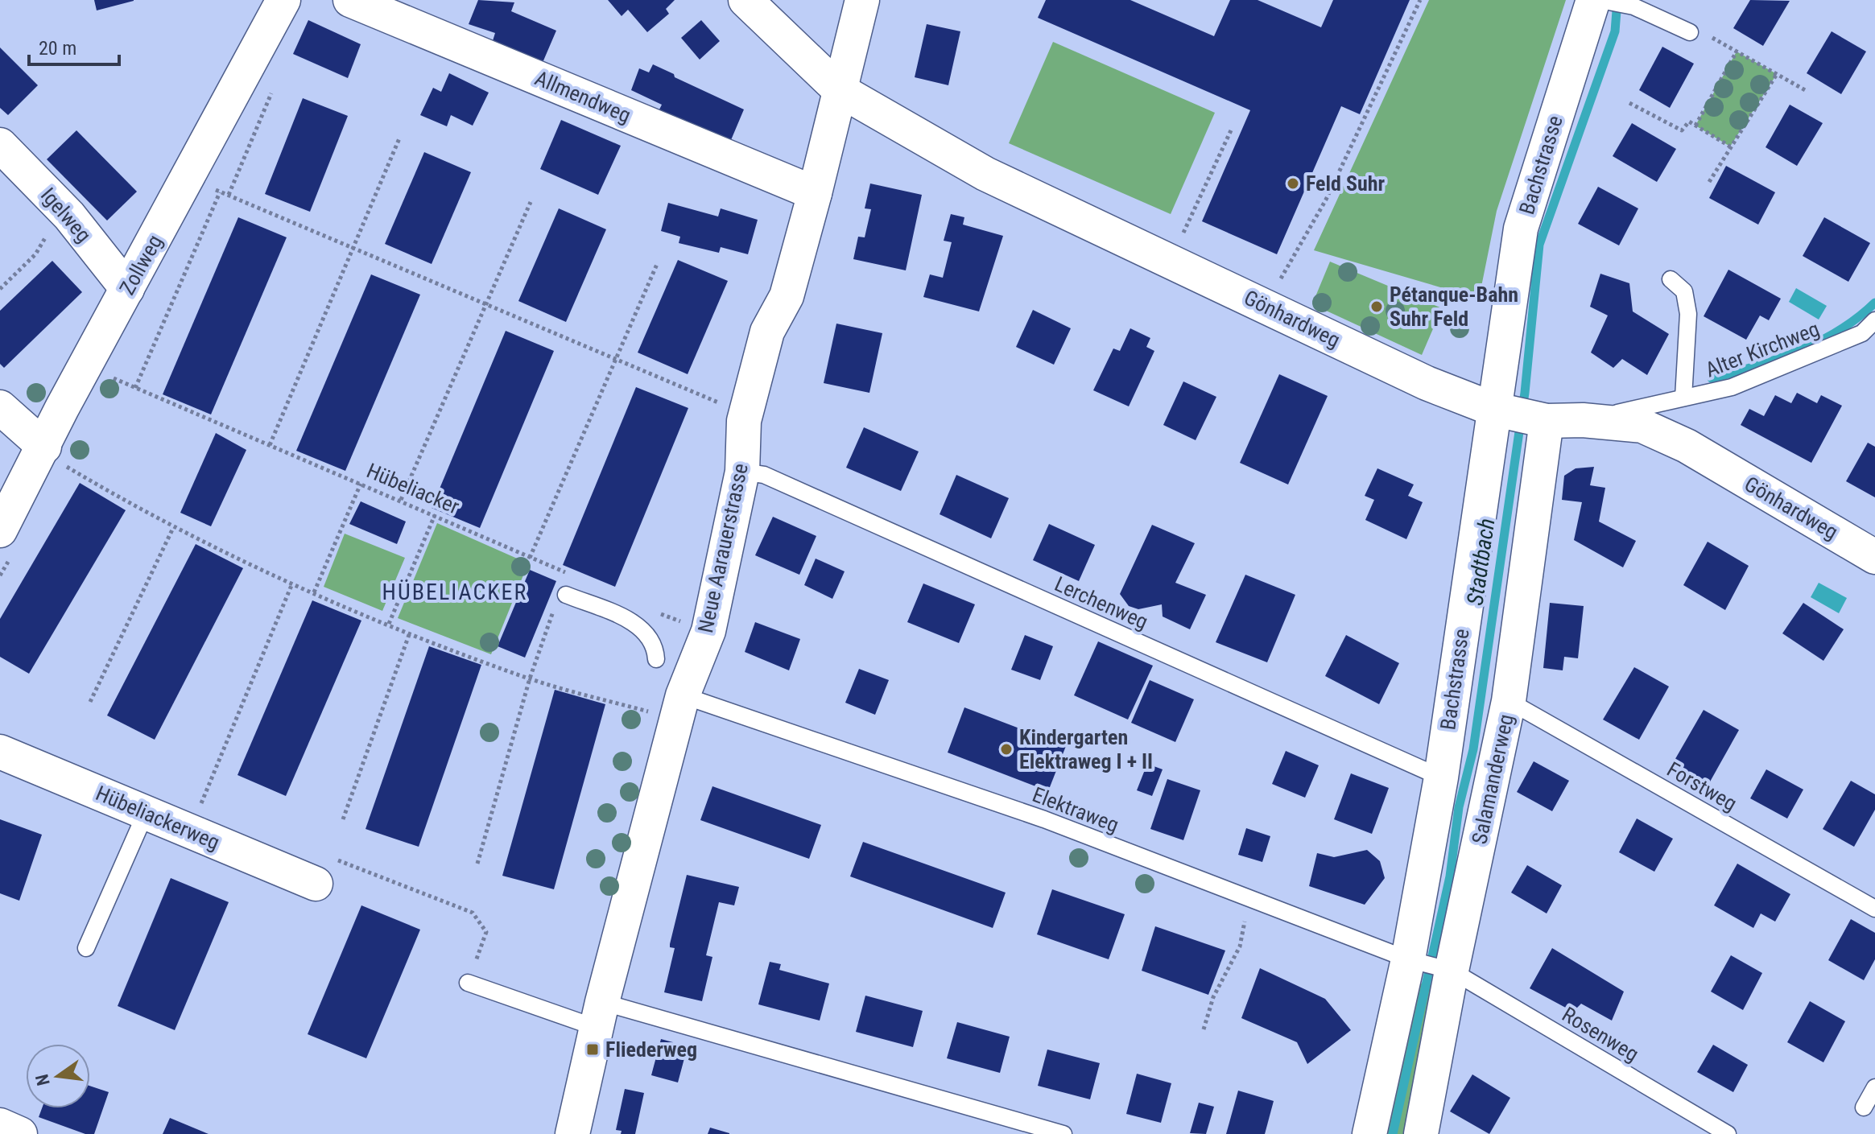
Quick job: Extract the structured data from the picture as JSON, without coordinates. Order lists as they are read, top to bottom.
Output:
{
  "streets": {
    "street": [
      "Allmendweg",
      "Bachstrasse",
      "Igelweg",
      "Zollweg",
      "Gönhardweg",
      "Neue Aarauerstrasse",
      "Salamanderweg",
      "Hübeliackerweg"
    ],
    "lane": [
      "Alter Kirchweg",
      "Lerchenweg",
      "Forstweg",
      "Elektraweg",
      "Rosenweg"
    ],
    "path": ["Hübeliacker"]
  },
  "crossings": [
    ["Allmendweg", "Neue Aarauerstrasse"],
    ["Bachstrasse", "Gönhardweg"],
    ["Bachstrasse", "Lerchenweg"],
    ["Bachstrasse", "Elektraweg"],
    ["Igelweg", "Zollweg"],
    ["Gönhardweg", "Alter Kirchweg"],
    ["Gönhardweg", "Neue Aarauerstrasse"],
    ["Gönhardweg", "Salamanderweg"],
    ["Neue Aarauerstrasse", "Lerchenweg"],
    ["Neue Aarauerstrasse", "Elektraweg"],
    ["Salamanderweg", "Forstweg"],
    ["Salamanderweg", "Elektraweg"],
    ["Salamanderweg", "Rosenweg"],
    ["Elektraweg", "Rosenweg"]
  ],
  "districts": ["HÜBELIACKER"],
  "water": ["Stadtbach"],
  "places": {
    "other": ["Feld Suhr", "Pétanque-Bahn Suhr Feld", "Kindergarten Elektraweg I + II"],
    "transit": ["Fliederweg"]
  },
  "scale_bar": "20 m",
  "north": "left"
}
